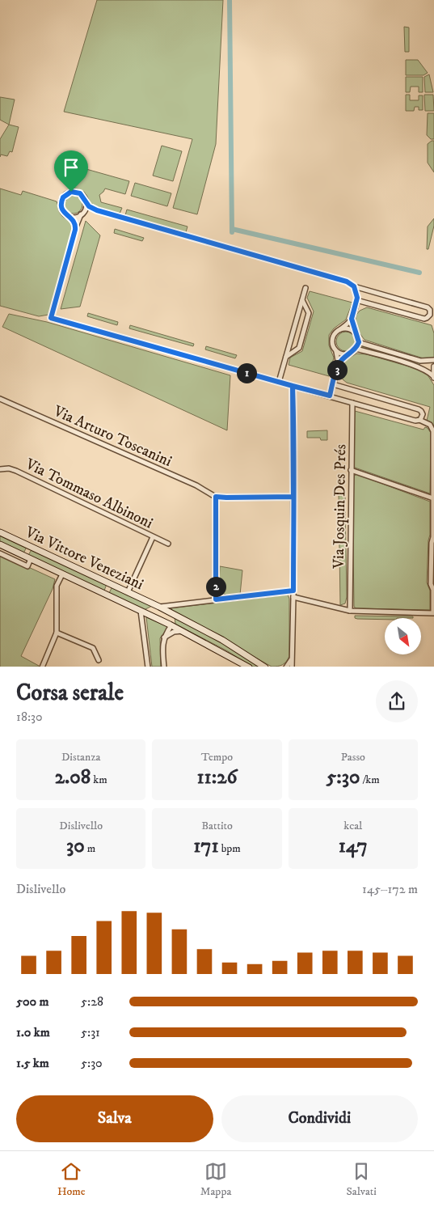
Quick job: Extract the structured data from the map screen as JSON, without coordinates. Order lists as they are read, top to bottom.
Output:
{
  "streets": {
    "main road": ["Via Vittore Veneziani"],
    "street": ["Via Arturo Toscanini", "Via Tommaso Albinoni", "Via Josquin Des Prés"]
  },
  "north": "bottom right",
  "page": {
    "pins": ["3", "1", "2"],
    "heading": ["Corsa serale", "18:30"],
    "stats": [
      ["Distanza", "2.08 km"],
      ["Tempo", "11:26"],
      ["Passo", "5:30 /km"],
      ["Dislivello", "30 m"],
      ["Battito", "171 bpm"],
      ["kcal", "147"]
    ],
    "chart": ["Dislivello", "145–172 m"],
    "list": [
      {
        "name": "500 m",
        "note": "5:28"
      },
      {
        "name": "1.0 km",
        "note": "5:31"
      },
      {
        "name": "1.5 km",
        "note": "5:30"
      }
    ],
    "buttons": ["Salva", "Condividi"],
    "tabs": ["Home", "Mappa", "Salvati"]
  }
}
